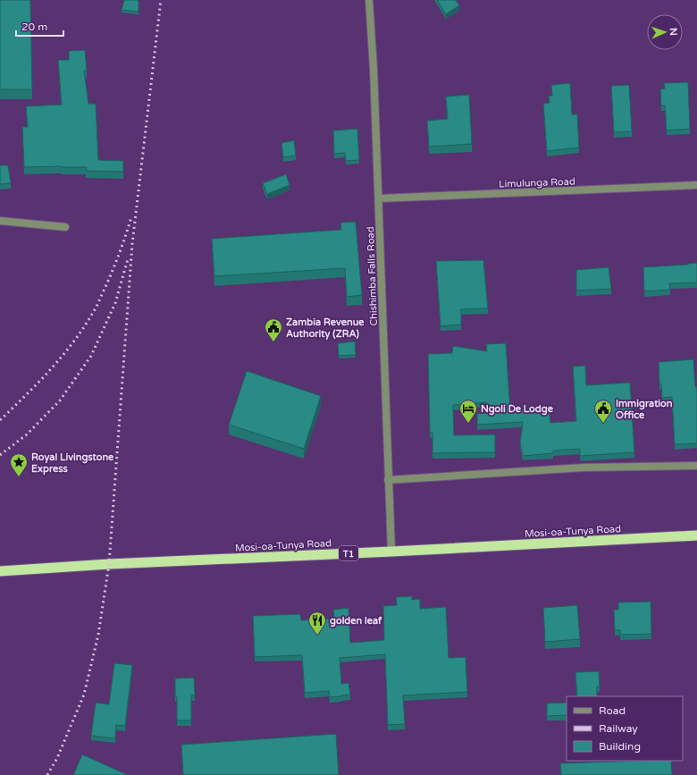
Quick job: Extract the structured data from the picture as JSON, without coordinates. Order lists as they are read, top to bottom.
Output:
{
  "streets": {
    "highway": ["Mosi-oa-Tunya Road", "T1"],
    "street": ["Limulunga Road", "Chishimba Falls Road"]
  },
  "crossings": [
    ["Limulunga Road", "Chishimba Falls Road"],
    ["Chishimba Falls Road", "Mosi-oa-Tunya Road"]
  ],
  "places": {
    "public building": ["Zambia Revenue Authority (ZRA)", "Immigration Office"],
    "hotel": ["Ngoli De Lodge"],
    "place": ["Royal Livingstone Express"],
    "restaurant": ["golden leaf"]
  },
  "legend": ["Road", "Railway", "Building"],
  "scale_bar": "20 m",
  "north": "right"
}
